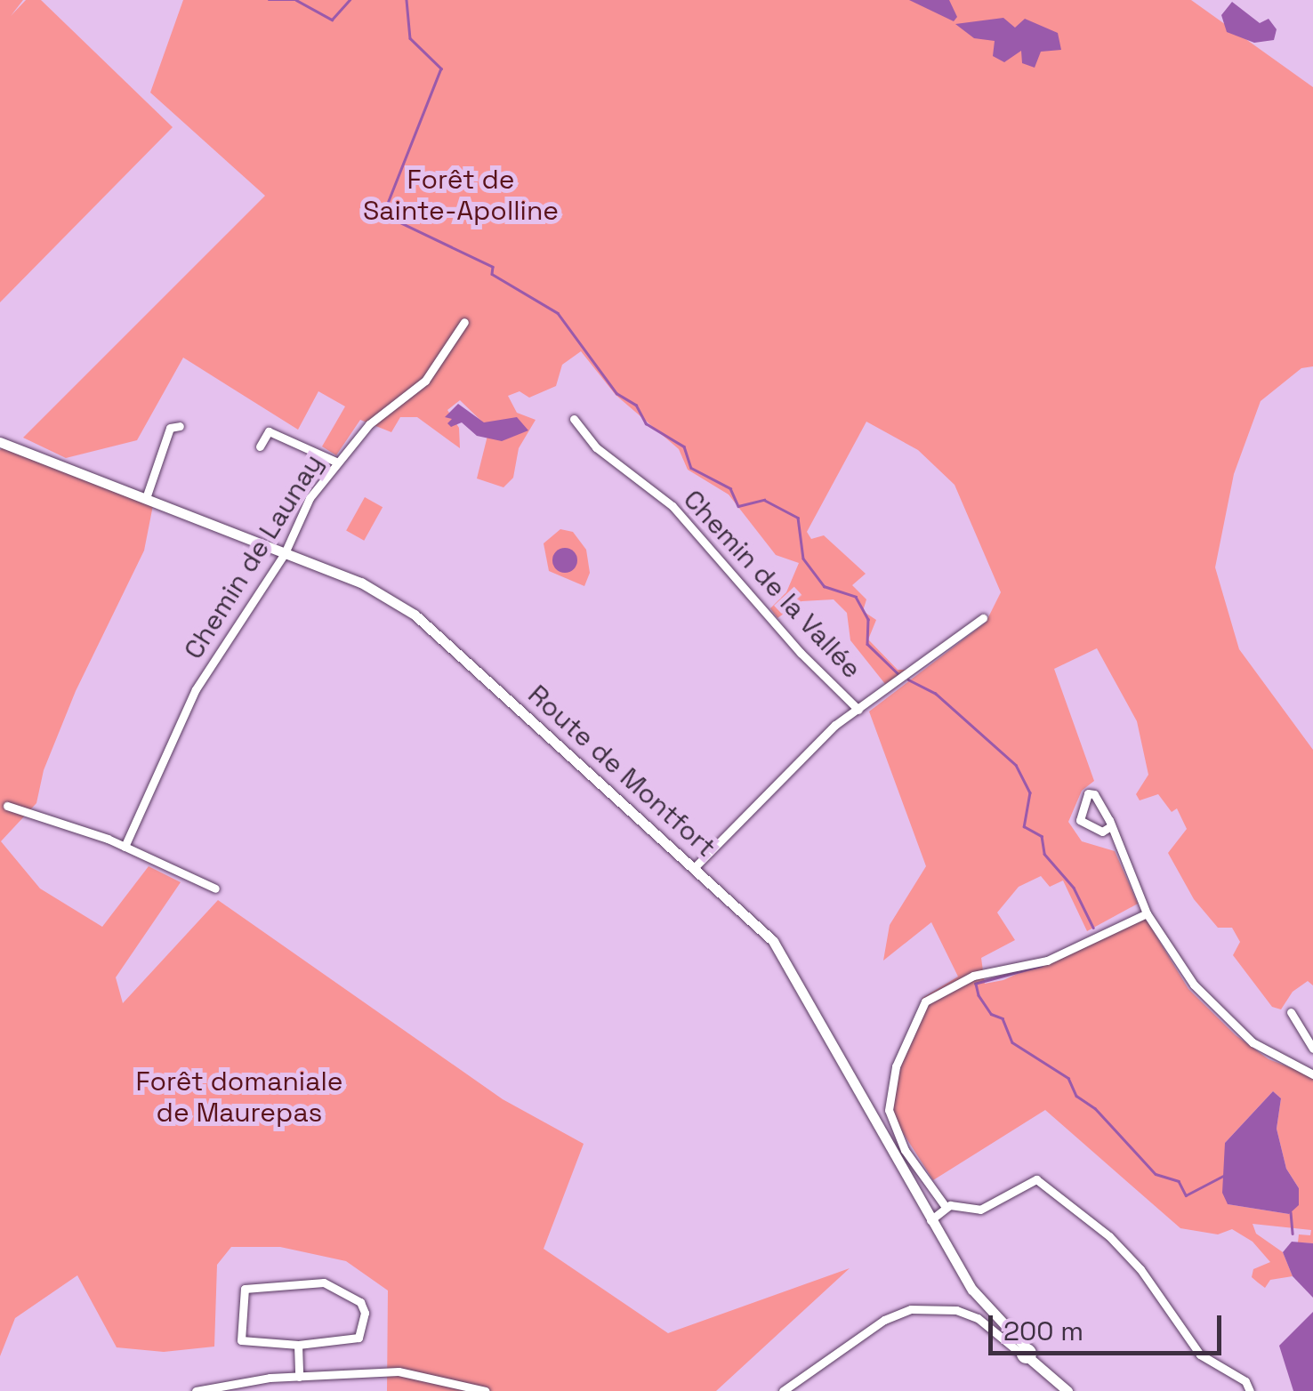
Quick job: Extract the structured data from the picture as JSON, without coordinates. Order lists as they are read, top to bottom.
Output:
{
  "streets": {
    "street": ["Chemin de Launay", "Chemin de la Vallée", "Route de Montfort"]
  },
  "crossings": [
    ["Chemin de Launay", "Route de Montfort"]
  ],
  "parks": ["Forêt de Sainte-Apolline", "Forêt domaniale de Maurepas"],
  "scale_bar": "200 m"
}
